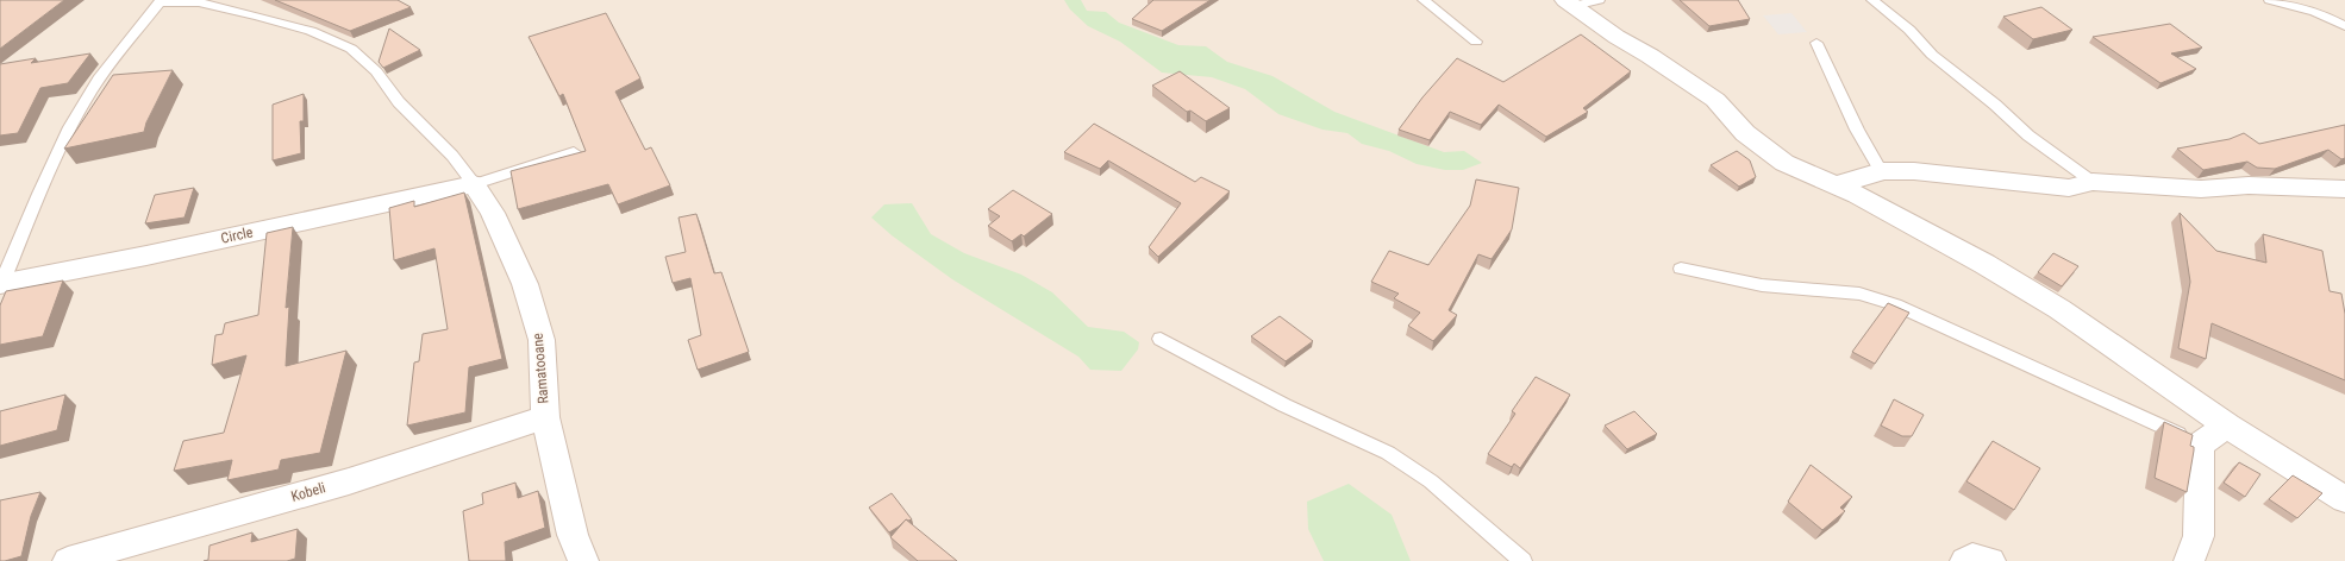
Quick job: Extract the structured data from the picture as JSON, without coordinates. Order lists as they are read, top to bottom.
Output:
{
  "streets": {
    "street": ["Circle", "Ramatooane", "Kobeli"]
  },
  "crossings": [
    ["Circle", "Ramatooane"],
    ["Ramatooane", "Kobeli"]
  ]
}
